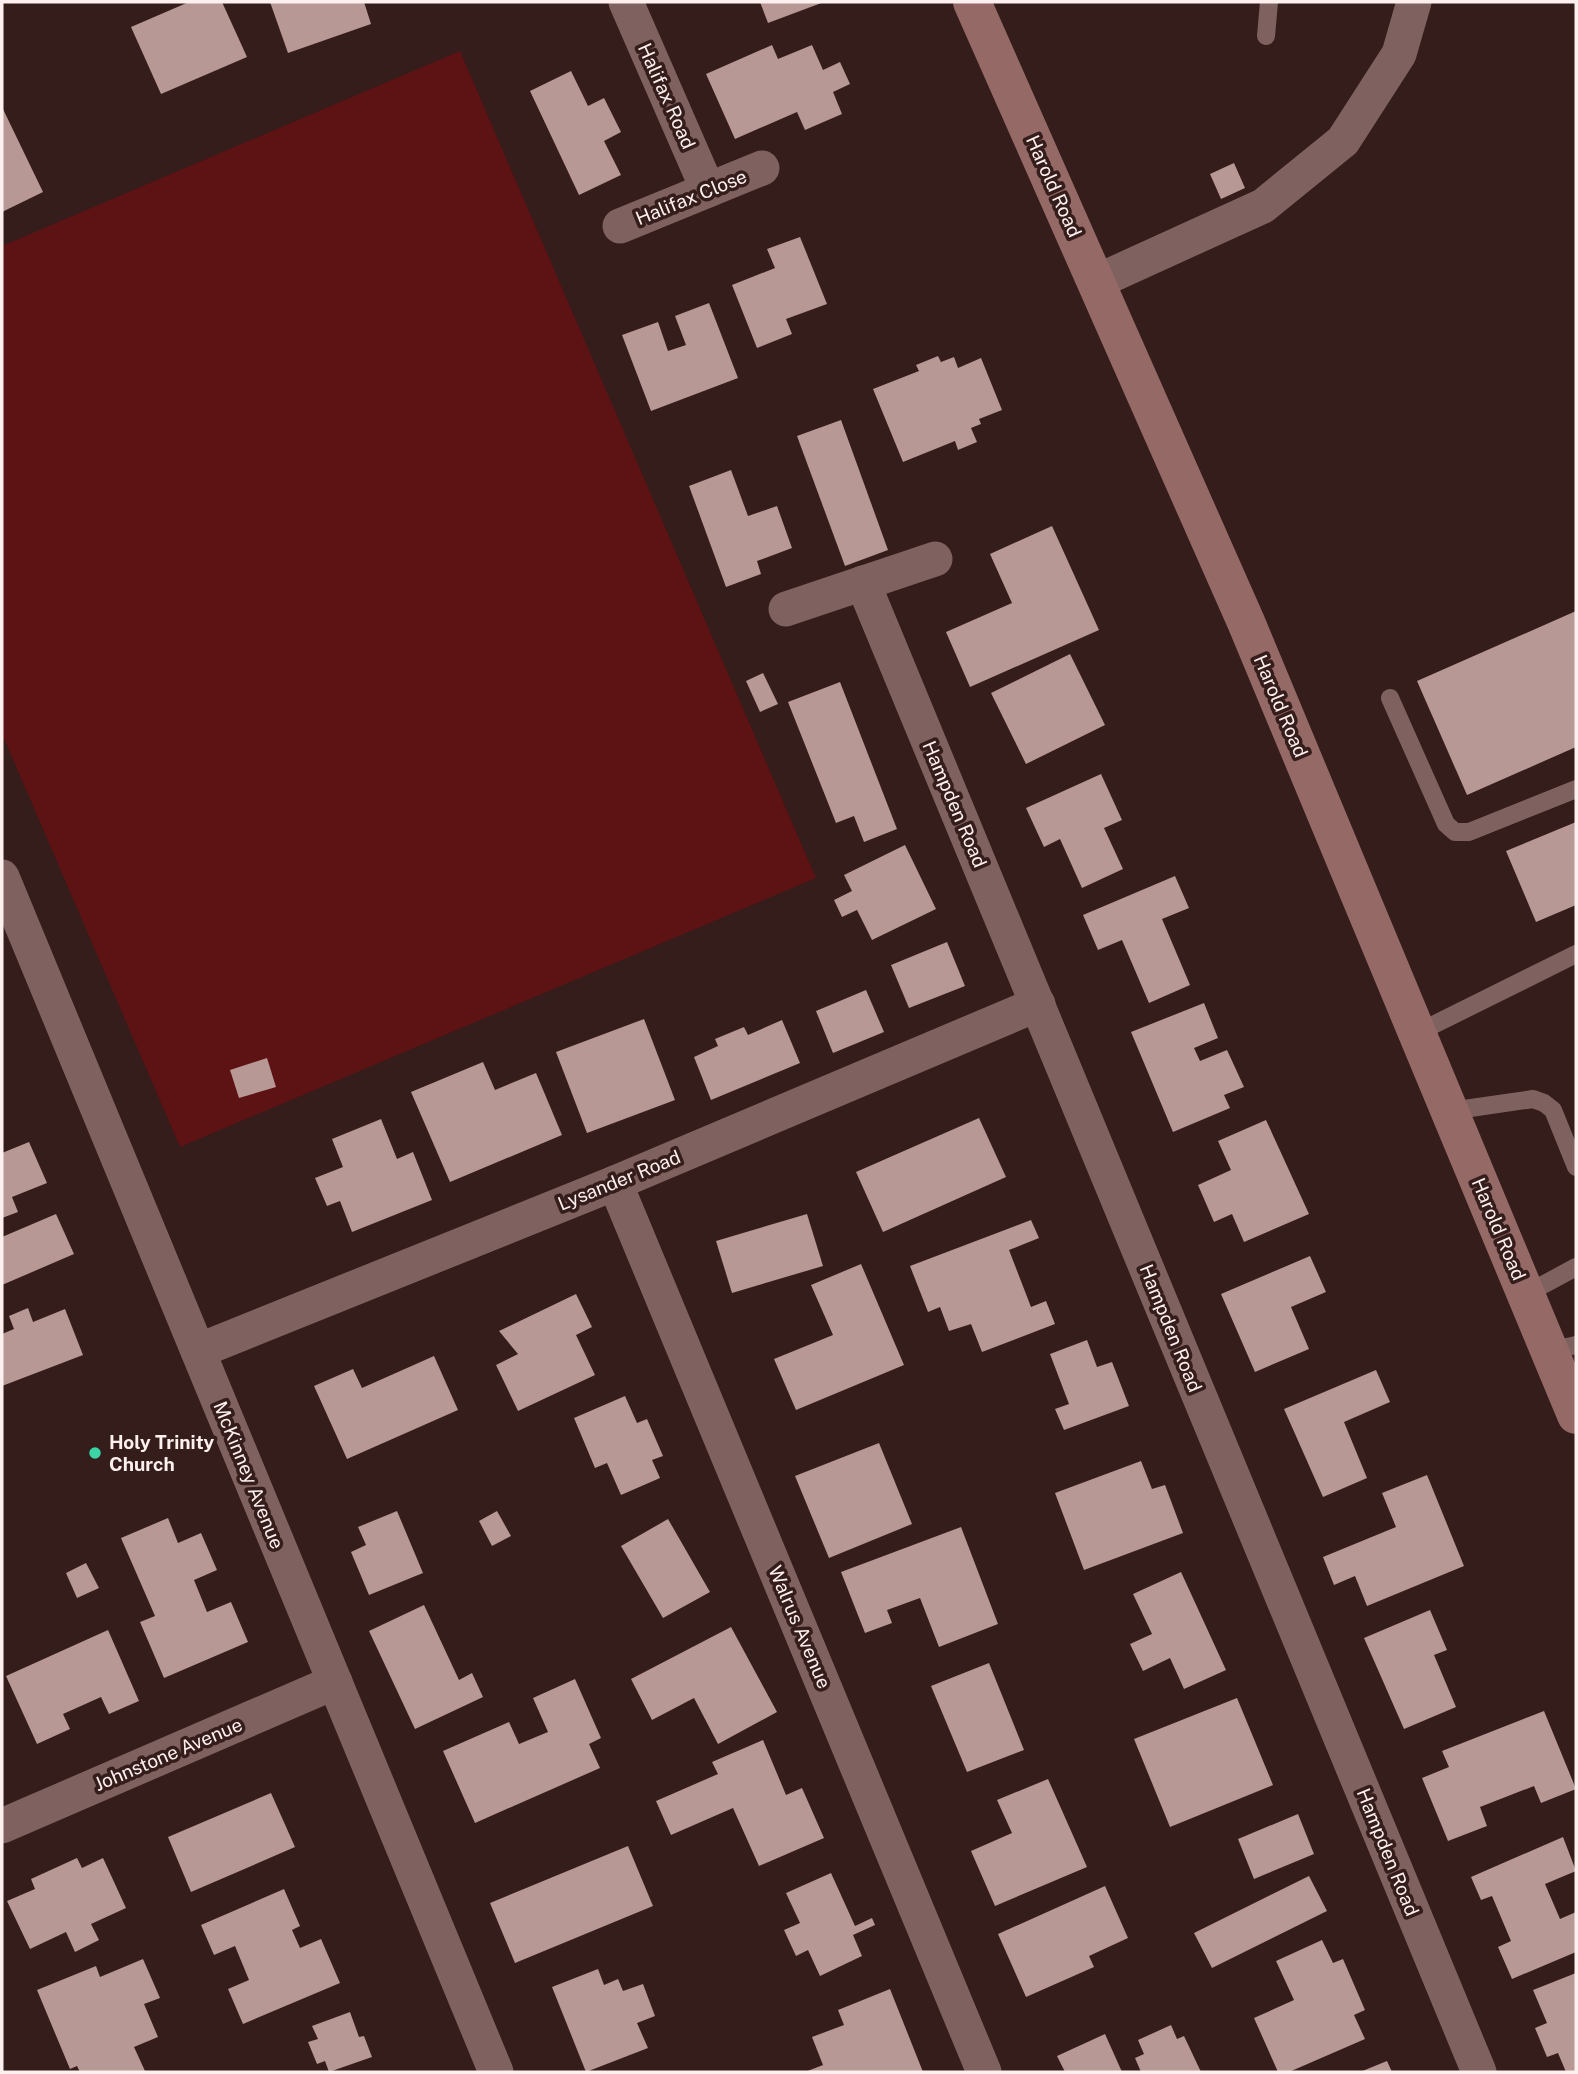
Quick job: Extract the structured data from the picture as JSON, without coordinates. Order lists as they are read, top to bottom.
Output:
{
  "streets": {
    "main road": ["Harold Road"],
    "street": [
      "Halifax Road",
      "Halifax Close",
      "Hampden Road",
      "Lysander Road",
      "McKinney Avenue",
      "Walrus Avenue",
      "Johnstone Avenue"
    ]
  },
  "crossings": [
    ["Halifax Road", "Halifax Close"],
    ["Hampden Road", "Lysander Road"],
    ["Lysander Road", "McKinney Avenue"],
    ["Lysander Road", "Walrus Avenue"],
    ["McKinney Avenue", "Johnstone Avenue"]
  ],
  "places": ["Holy Trinity Church"]
}
